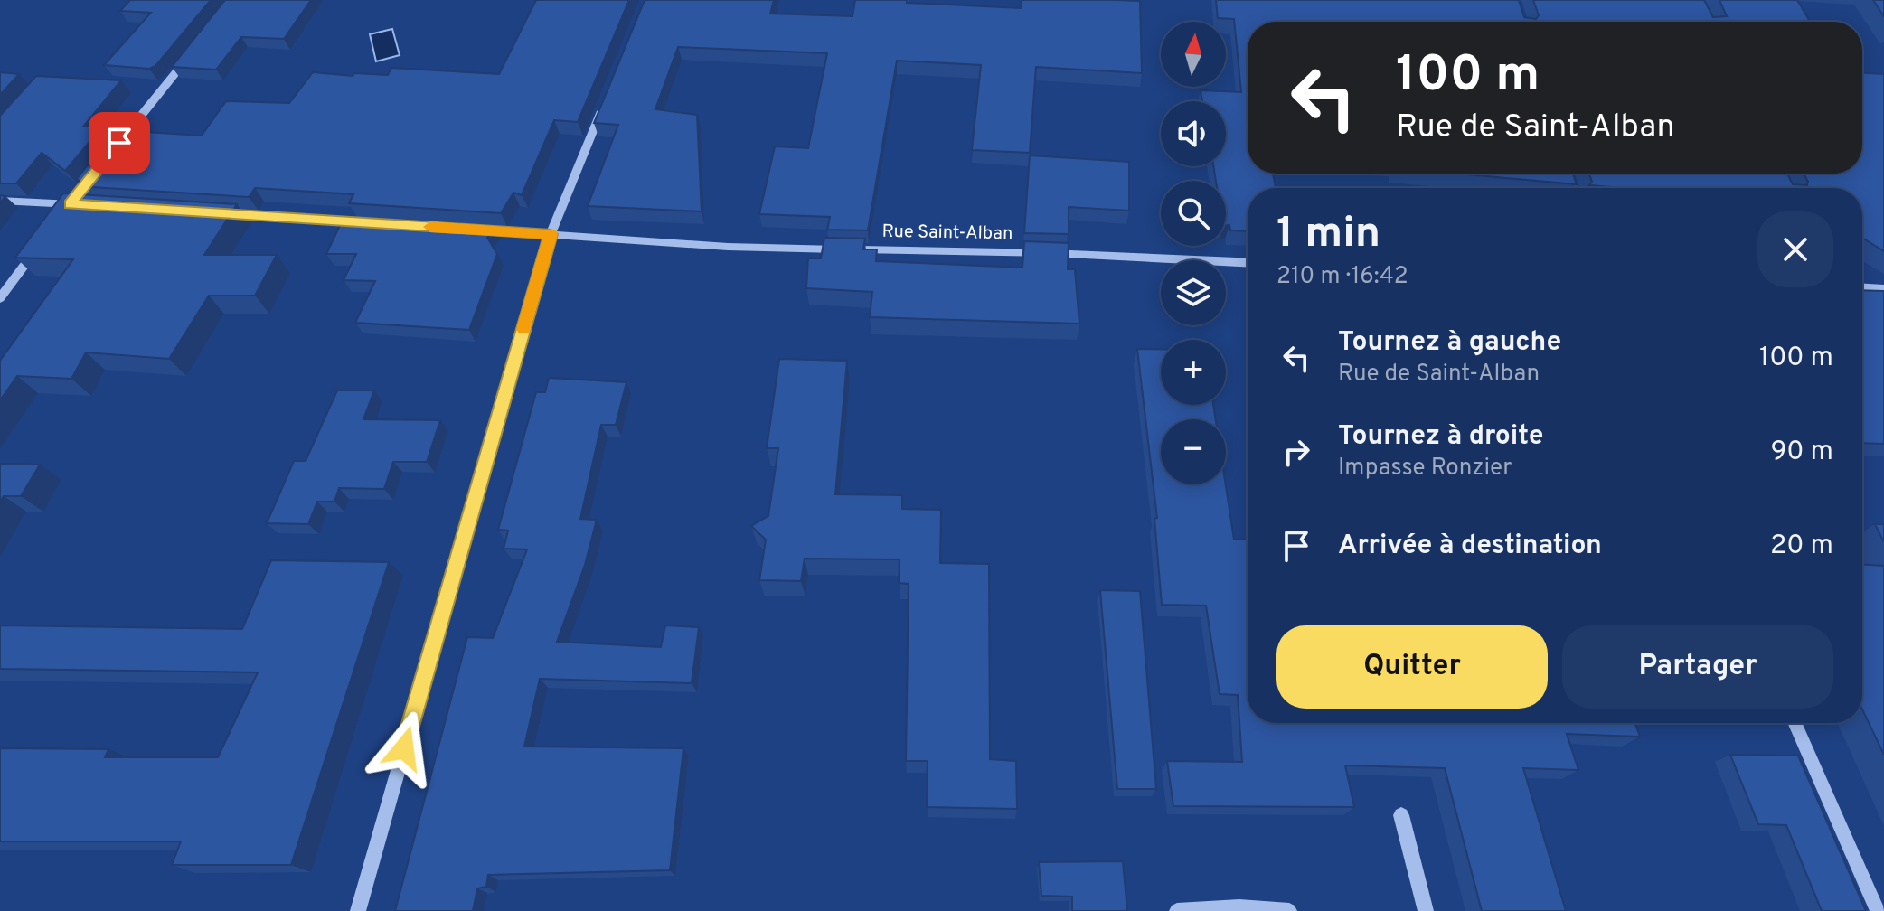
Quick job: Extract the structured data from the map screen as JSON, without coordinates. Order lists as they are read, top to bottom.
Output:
{
  "streets": {
    "street": ["Rue Saint-Alban"]
  },
  "north": "top",
  "page": {
    "map_buttons": ["+", "−"],
    "turn": ["100 m", "Rue de Saint-Alban"],
    "heading": ["1 min", "210 m · 16:42"],
    "list": [
      {
        "name": "Tournez à gauche",
        "note": "Rue de Saint-Alban",
        "value": "100 m"
      },
      {
        "name": "Tournez à droite",
        "note": "Impasse Ronzier",
        "value": "90 m"
      },
      {
        "name": "Arrivée à destination",
        "value": "20 m"
      }
    ],
    "buttons": ["Quitter", "Partager"]
  }
}
